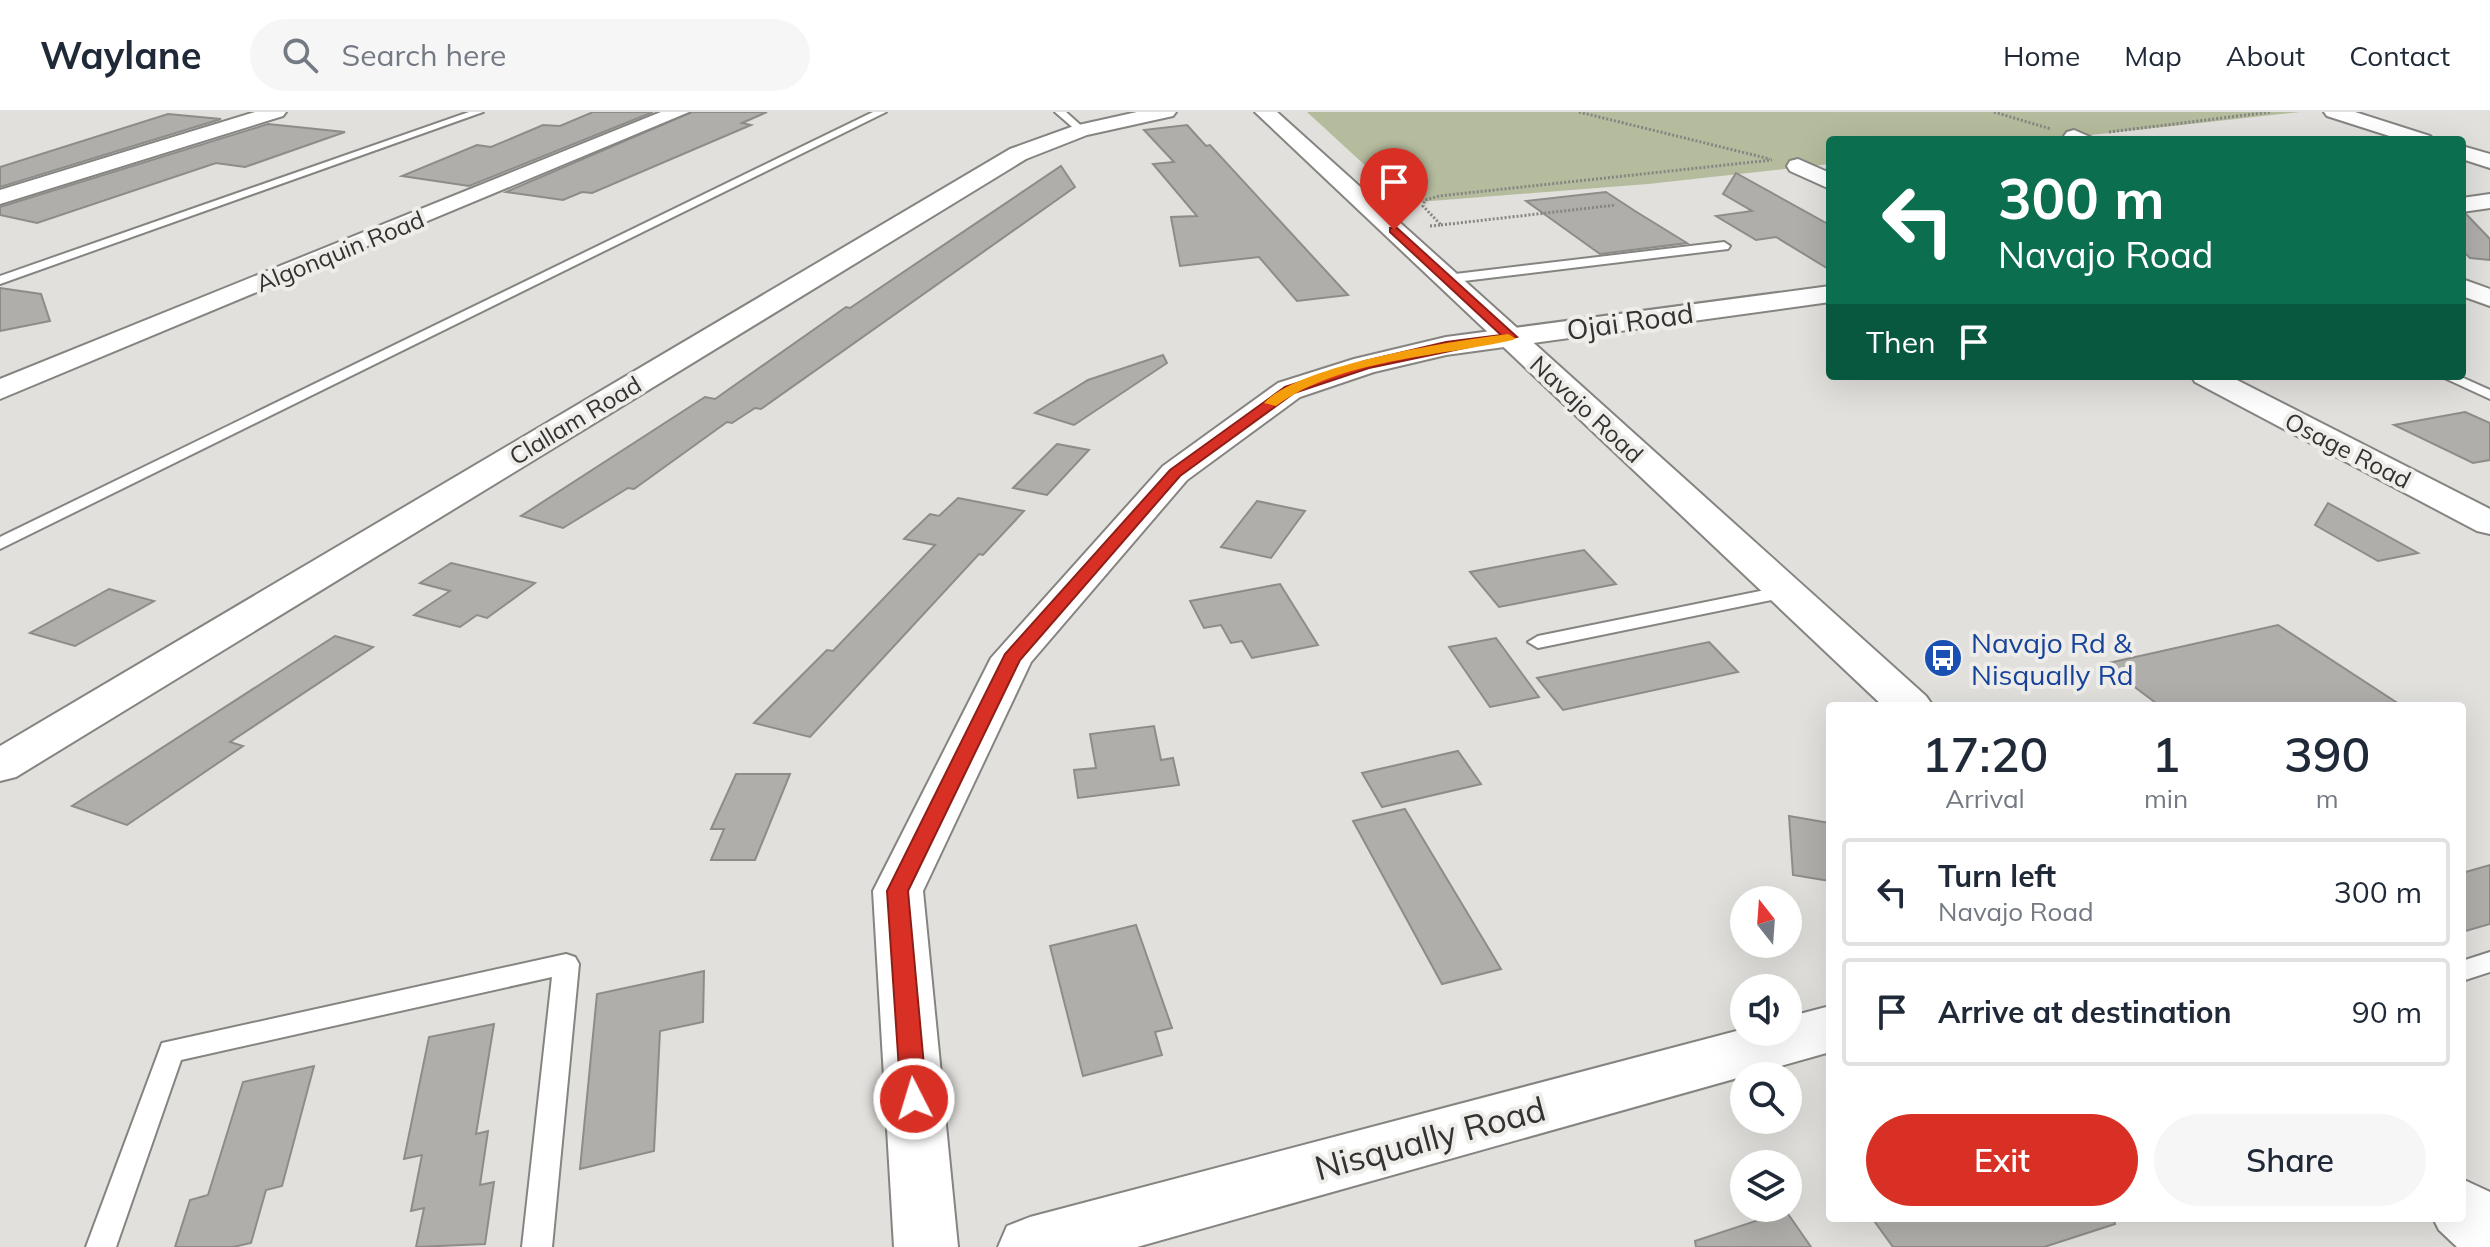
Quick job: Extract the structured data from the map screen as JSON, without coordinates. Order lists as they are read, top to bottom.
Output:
{
  "streets": {
    "main road": ["Navajo Road"],
    "street": [
      "Algonquin Road",
      "Ojai Road",
      "Clallam Road",
      "Osage Road",
      "Nisqually Road"
    ]
  },
  "crossings": [
    ["Ojai Road", "Navajo Road"]
  ],
  "places": {
    "bus stop": ["Navajo Rd & Nisqually Rd"]
  },
  "north": "top",
  "page": {
    "header": "Waylane",
    "search": "Search here",
    "nav": [
      "Home",
      "Map",
      "About",
      "Contact"
    ],
    "turn": ["300 m", "Navajo Road"],
    "then": "Then",
    "eta": [
      "17:20",
      "Arrival",
      "1",
      "min",
      "390",
      "m"
    ],
    "list": [
      {
        "name": "Turn left",
        "note": "Navajo Road",
        "value": "300 m"
      },
      {
        "name": "Arrive at destination",
        "value": "90 m"
      }
    ],
    "buttons": ["Exit", "Share"]
  }
}
